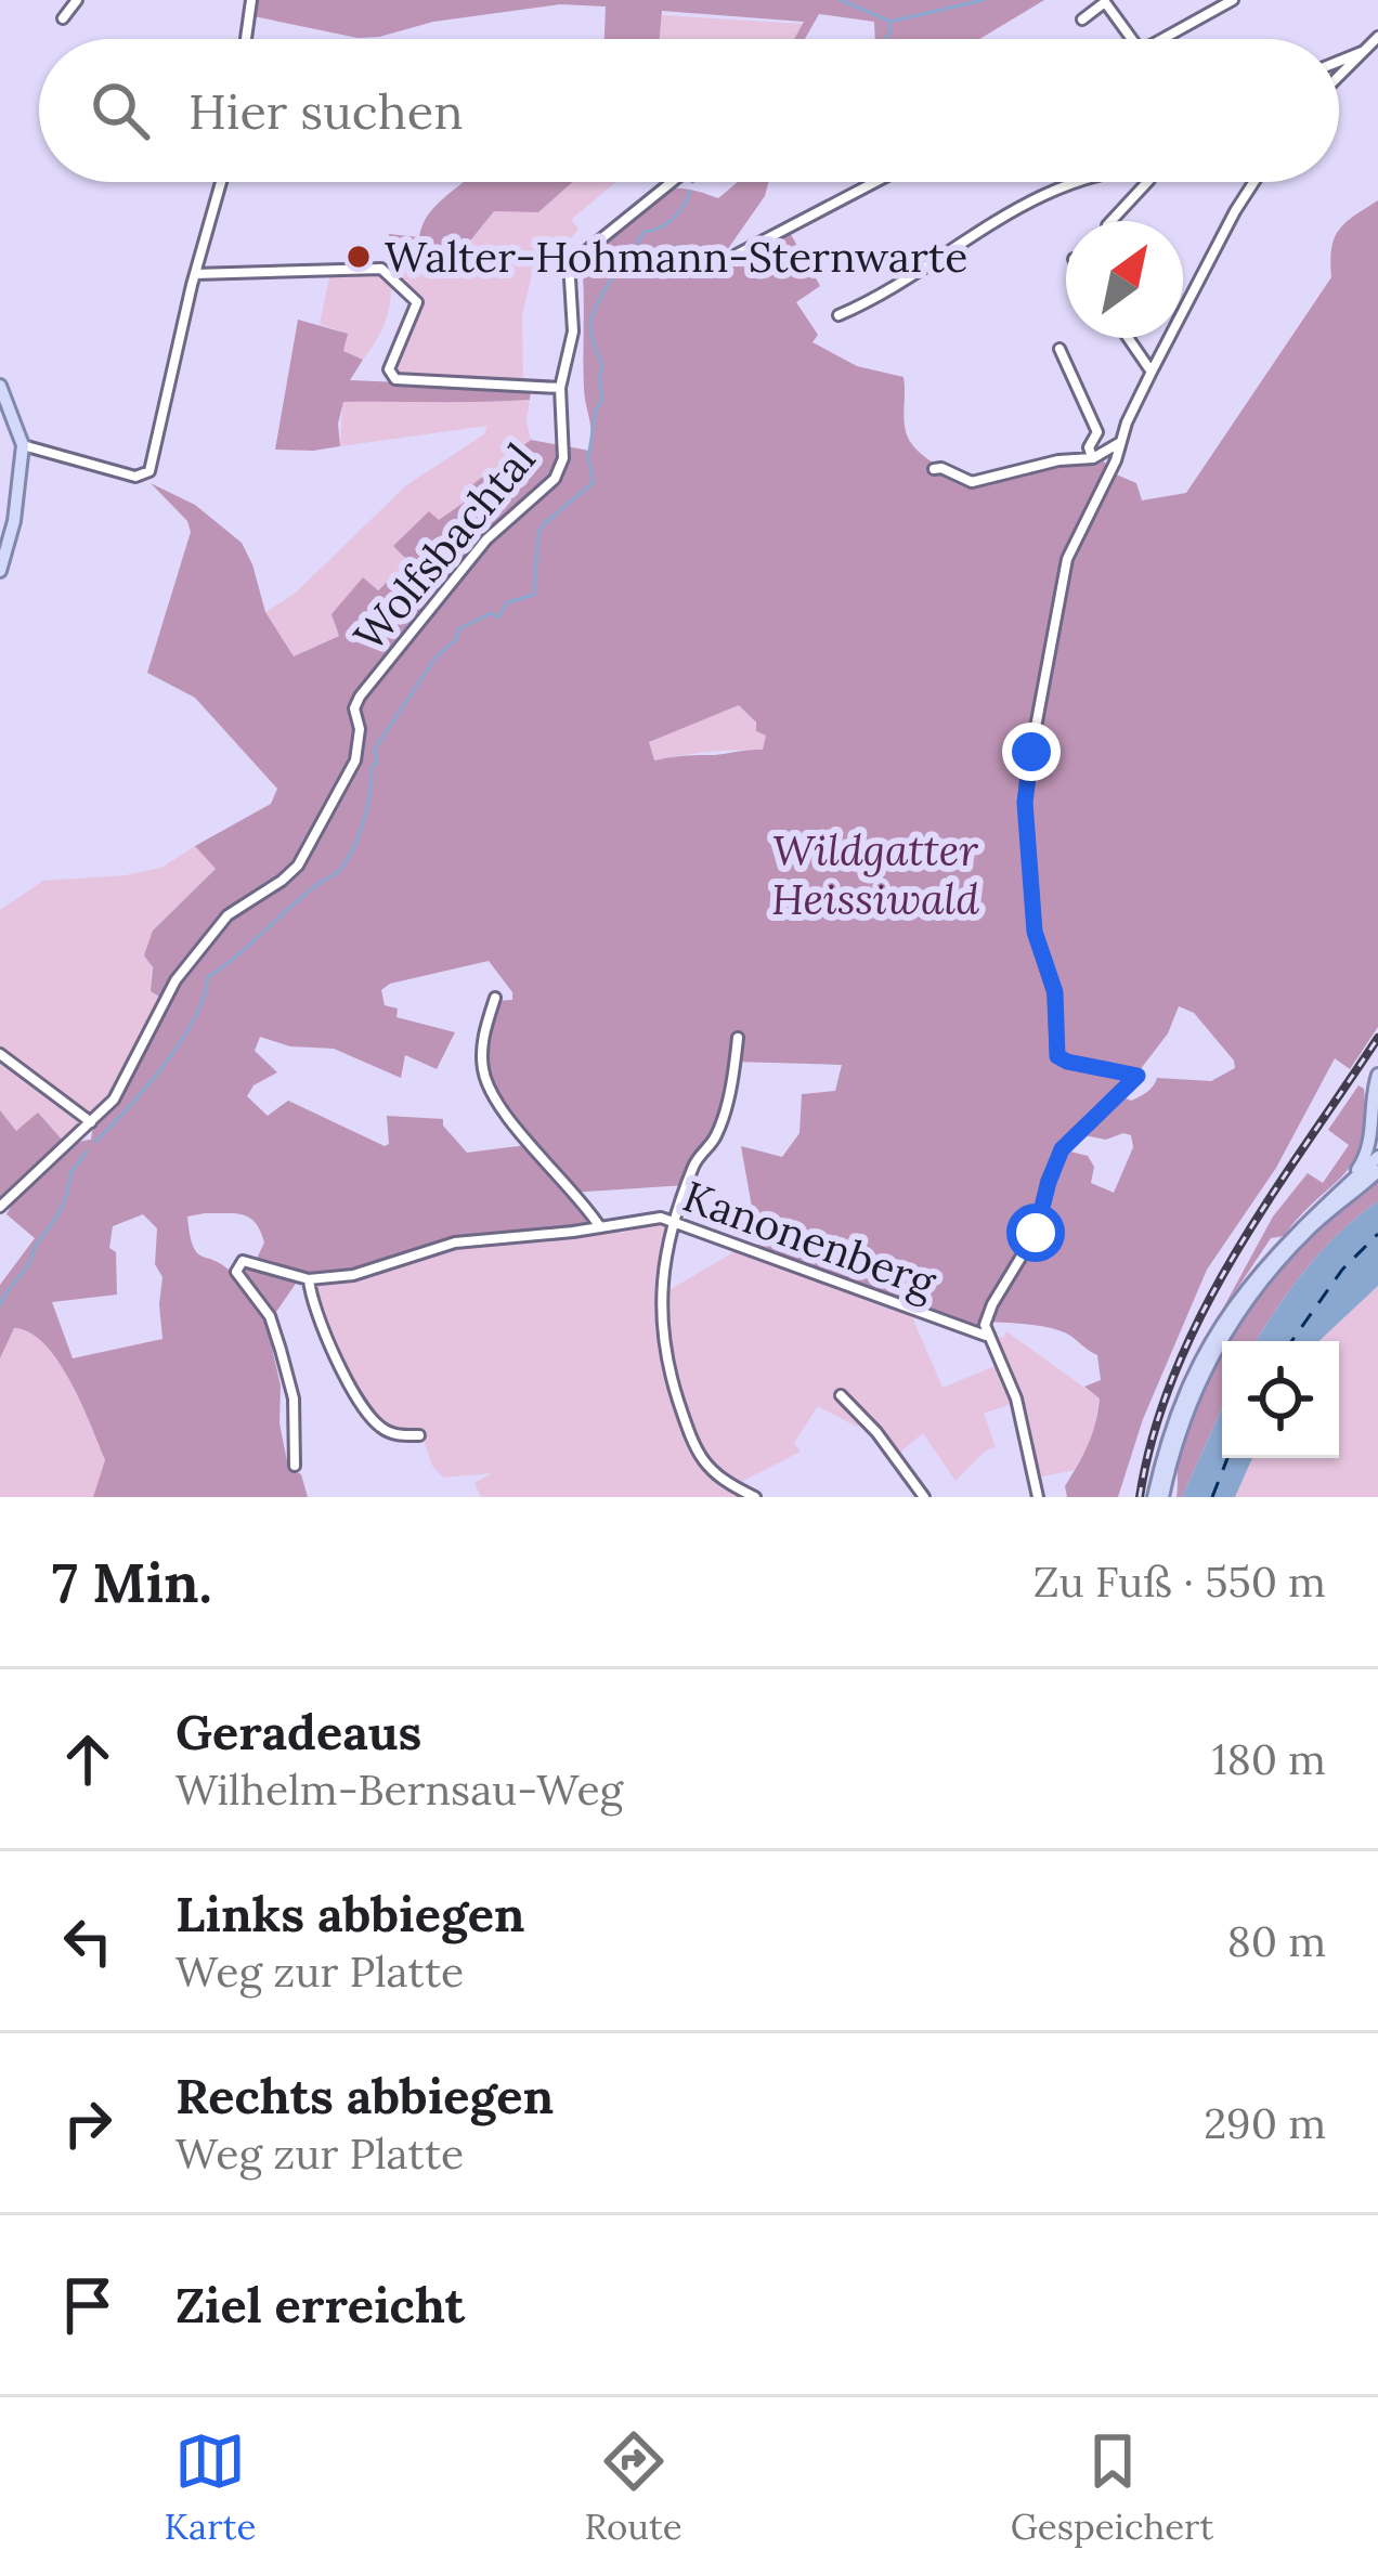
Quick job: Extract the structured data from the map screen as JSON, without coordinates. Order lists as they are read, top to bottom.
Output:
{
  "streets": {
    "street": ["Wolfsbachtal", "Kanonenberg"]
  },
  "parks": ["Wildgatter Heissiwald"],
  "places": ["Walter-Hohmann-Sternwarte"],
  "north": "top right",
  "page": {
    "search": "Hier suchen",
    "heading": ["7 Min.", "Zu Fuß · 550 m"],
    "list": [
      ["Geradeaus", "Wilhelm-Bernsau-Weg", "180 m"],
      ["Links abbiegen", "Weg zur Platte", "80 m"],
      ["Rechts abbiegen", "Weg zur Platte", "290 m"],
      "Ziel erreicht"
    ],
    "nav": ["Karte", "Route", "Gespeichert"]
  }
}
